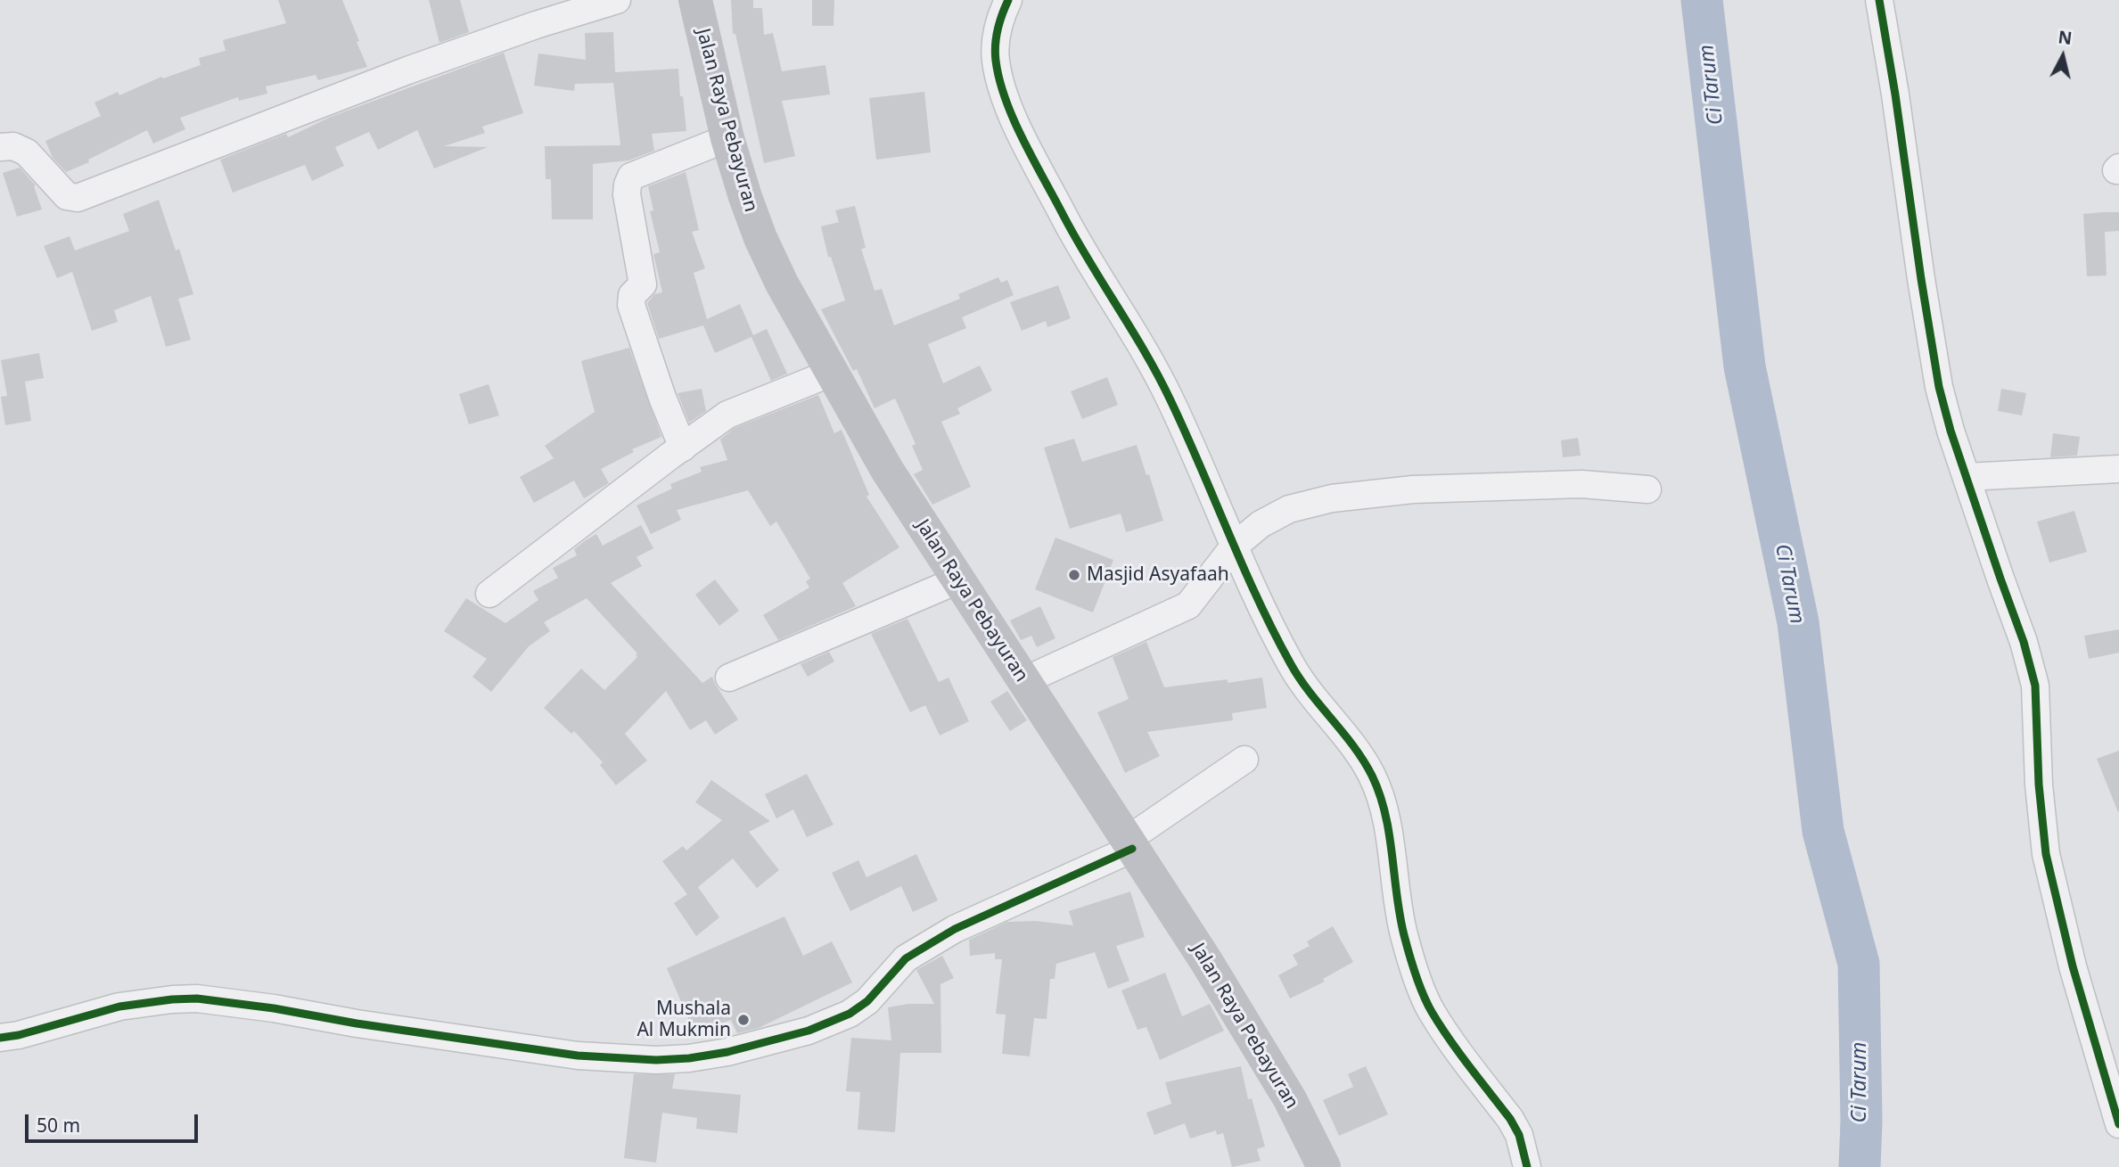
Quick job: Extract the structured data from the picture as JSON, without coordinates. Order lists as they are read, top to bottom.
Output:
{
  "streets": {
    "main road": ["Jalan Raya Pebayuran"]
  },
  "water": ["Ci Tarum"],
  "places": ["Masjid Asyafaah", "Mushala Al Mukmin"],
  "scale_bar": "50 m",
  "north": "top"
}
